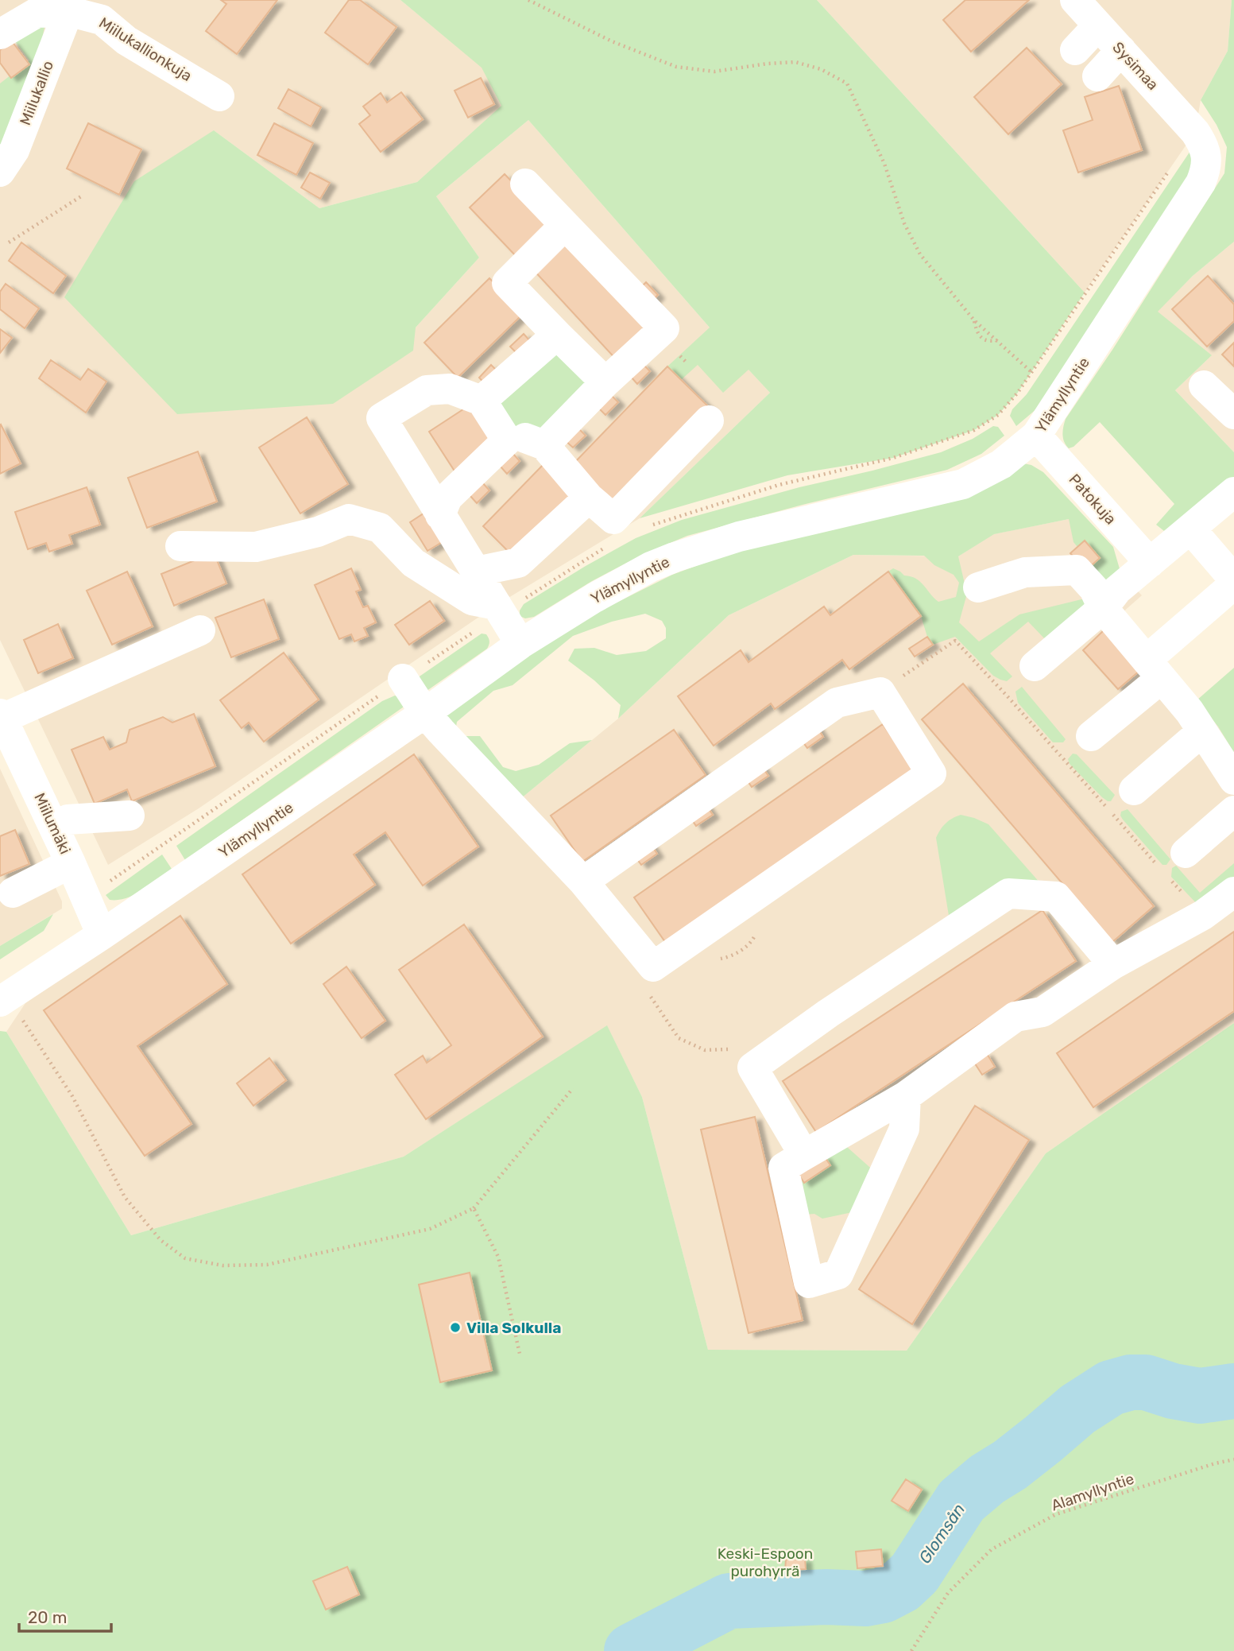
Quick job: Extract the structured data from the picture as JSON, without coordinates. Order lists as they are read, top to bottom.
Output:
{
  "streets": {
    "street": [
      "Miilukallionkuja",
      "Sysimaa",
      "Miilukallio",
      "Ylämyllyntie",
      "Patokuja",
      "Miilumäki"
    ],
    "path": ["Alamyllyntie"]
  },
  "crossings": [
    ["Miilukallionkuja", "Miilukallio"],
    ["Sysimaa", "Ylämyllyntie"],
    ["Ylämyllyntie", "Patokuja"],
    ["Ylämyllyntie", "Miilumäki"]
  ],
  "water": ["Glomsån"],
  "parks": ["Keski-Espoon purohyrrä"],
  "places": ["Villa Solkulla"],
  "scale_bar": "20 m"
}
